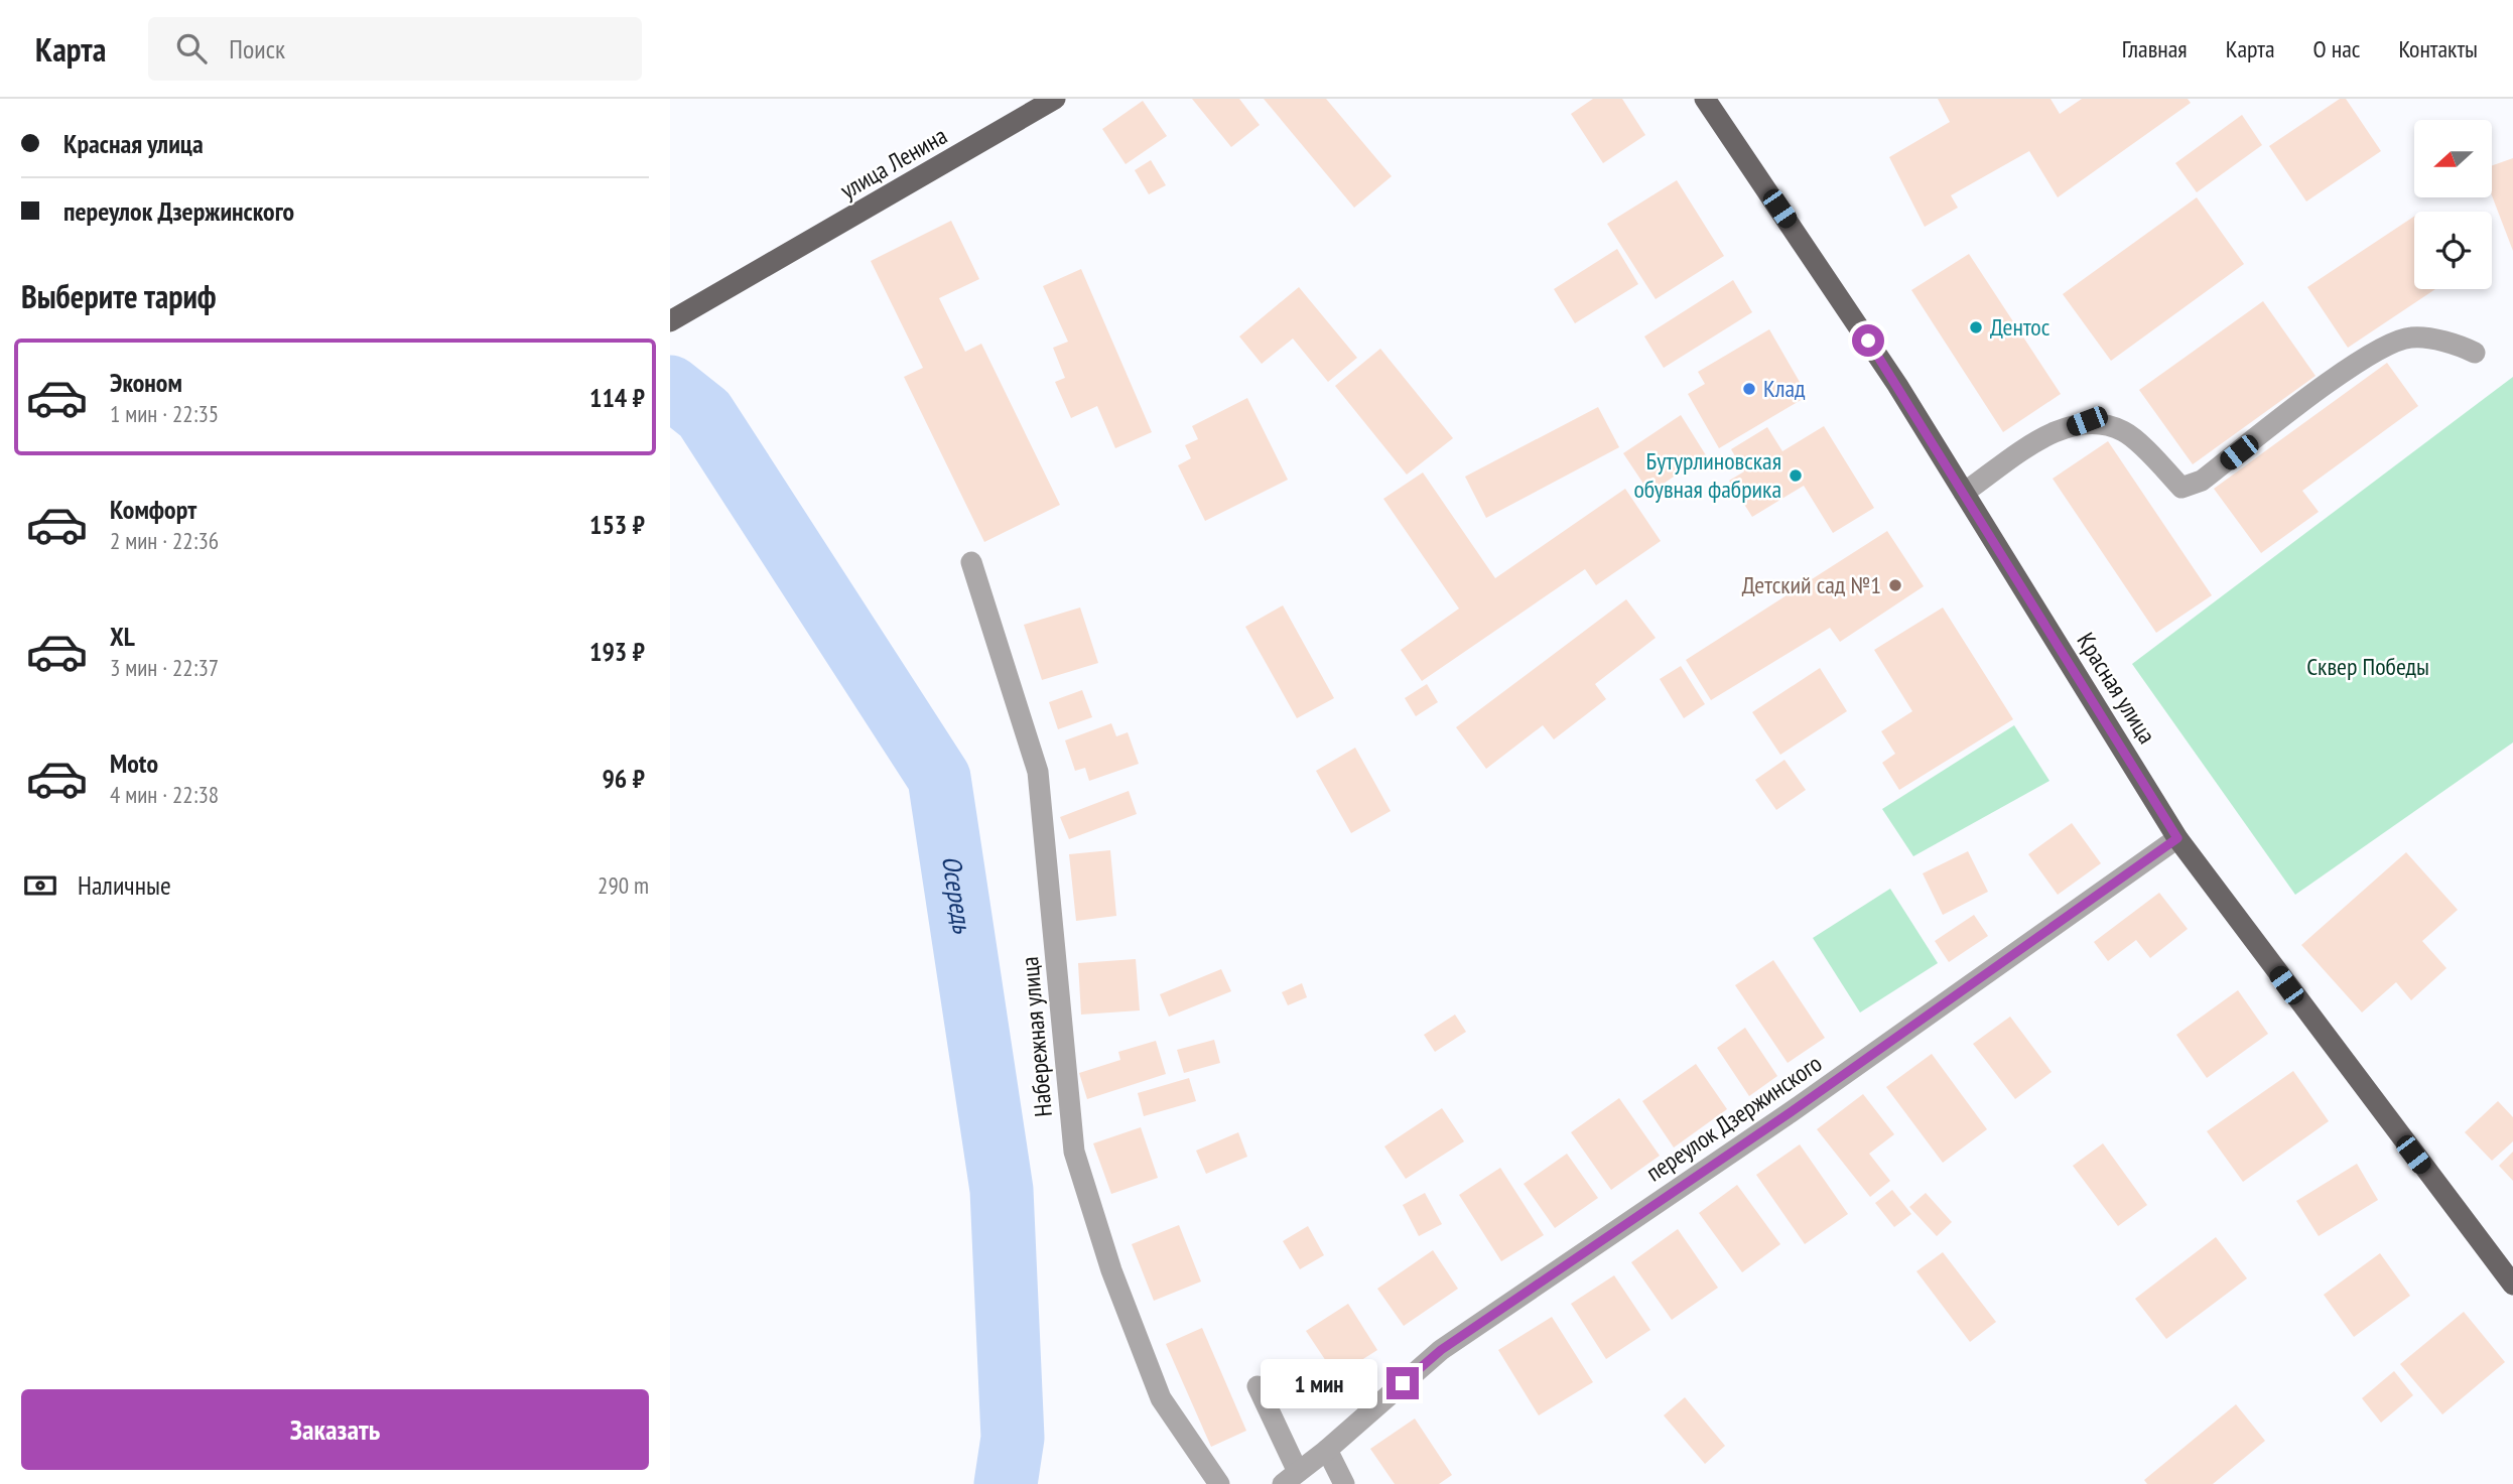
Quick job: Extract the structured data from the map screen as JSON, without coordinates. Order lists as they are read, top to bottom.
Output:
{
  "streets": {
    "main road": ["улица Ленина", "Красная улица"],
    "street": ["Набережная улица", "переулок Дзержинского"]
  },
  "crossings": [
    ["Красная улица", "переулок Дзержинского"]
  ],
  "water": ["Осередь"],
  "parks": ["Сквер Победы"],
  "places": [
    "Дентос",
    "Клад",
    "Бутурлиновская обувная фабрика",
    "Детский сад №1"
  ],
  "north": "left",
  "page": {
    "header": "Карта",
    "search": "Поиск",
    "nav": [
      "Главная",
      "Карта",
      "О нас",
      "Контакты"
    ],
    "banner": ["Красная улица", "переулок Дзержинского"],
    "heading": "Выберите тариф",
    "list": [
      {
        "name": "Эконом",
        "note": "1 мин · 22:35",
        "value": "114 ₽"
      },
      {
        "name": "Комфорт",
        "note": "2 мин · 22:36",
        "value": "153 ₽"
      },
      {
        "name": "XL",
        "note": "3 мин · 22:37",
        "value": "193 ₽"
      },
      {
        "name": "Moto",
        "note": "4 мин · 22:38",
        "value": "96 ₽"
      }
    ],
    "pay": ["Наличные", "290 m"],
    "bubble": "1 мин",
    "buttons": "Заказать"
  }
}
